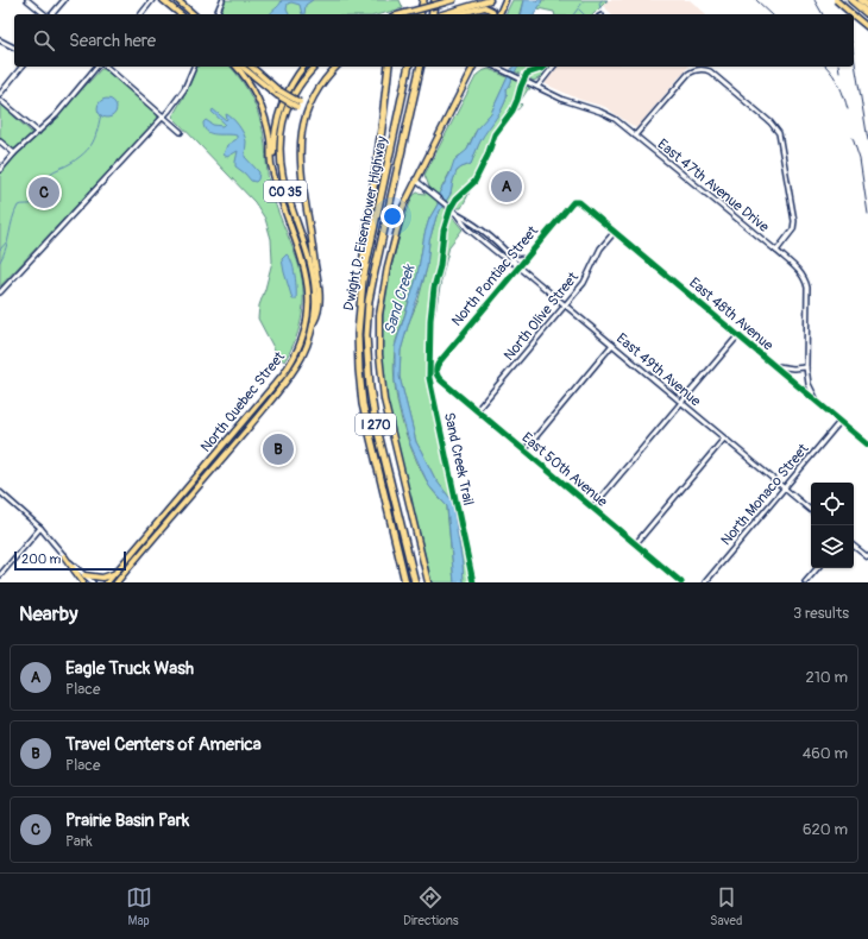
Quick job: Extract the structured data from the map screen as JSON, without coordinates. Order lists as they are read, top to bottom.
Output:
{
  "streets": {
    "highway": ["Dwight D. Eisenhower Highway", "I 270"],
    "main road": ["CO 35", "North Quebec Street"],
    "street": [
      "East 47th Avenue Drive",
      "North Pontiac Street",
      "East 48th Avenue",
      "North Olive Street",
      "East 49th Avenue",
      "East 50th Avenue",
      "North Monaco Street"
    ],
    "cycle path": ["Sand Creek Trail"]
  },
  "crossings": [
    ["East 47th Avenue Drive", "East 48th Avenue"],
    ["CO 35", "North Quebec Street"],
    ["North Pontiac Street", "East 48th Avenue"],
    ["North Pontiac Street", "East 49th Avenue"],
    ["North Pontiac Street", "East 50th Avenue"],
    ["East 48th Avenue", "North Olive Street"],
    ["East 48th Avenue", "North Monaco Street"],
    ["North Olive Street", "East 49th Avenue"],
    ["North Olive Street", "East 50th Avenue"],
    ["East 49th Avenue", "North Monaco Street"]
  ],
  "water": ["Sand Creek"],
  "scale_bar": "200 m",
  "page": {
    "search": "Search here",
    "pins": ["A", "C", "B"],
    "scale": "200 m",
    "heading": ["Nearby", "3 results"],
    "list": [
      {
        "mark": "A",
        "name": "Eagle Truck Wash",
        "note": "Place",
        "value": "210 m"
      },
      {
        "mark": "B",
        "name": "Travel Centers of America",
        "note": "Place",
        "value": "460 m"
      },
      {
        "mark": "C",
        "name": "Prairie Basin Park",
        "note": "Park",
        "value": "620 m"
      }
    ],
    "nav": ["Map", "Directions", "Saved"]
  }
}
